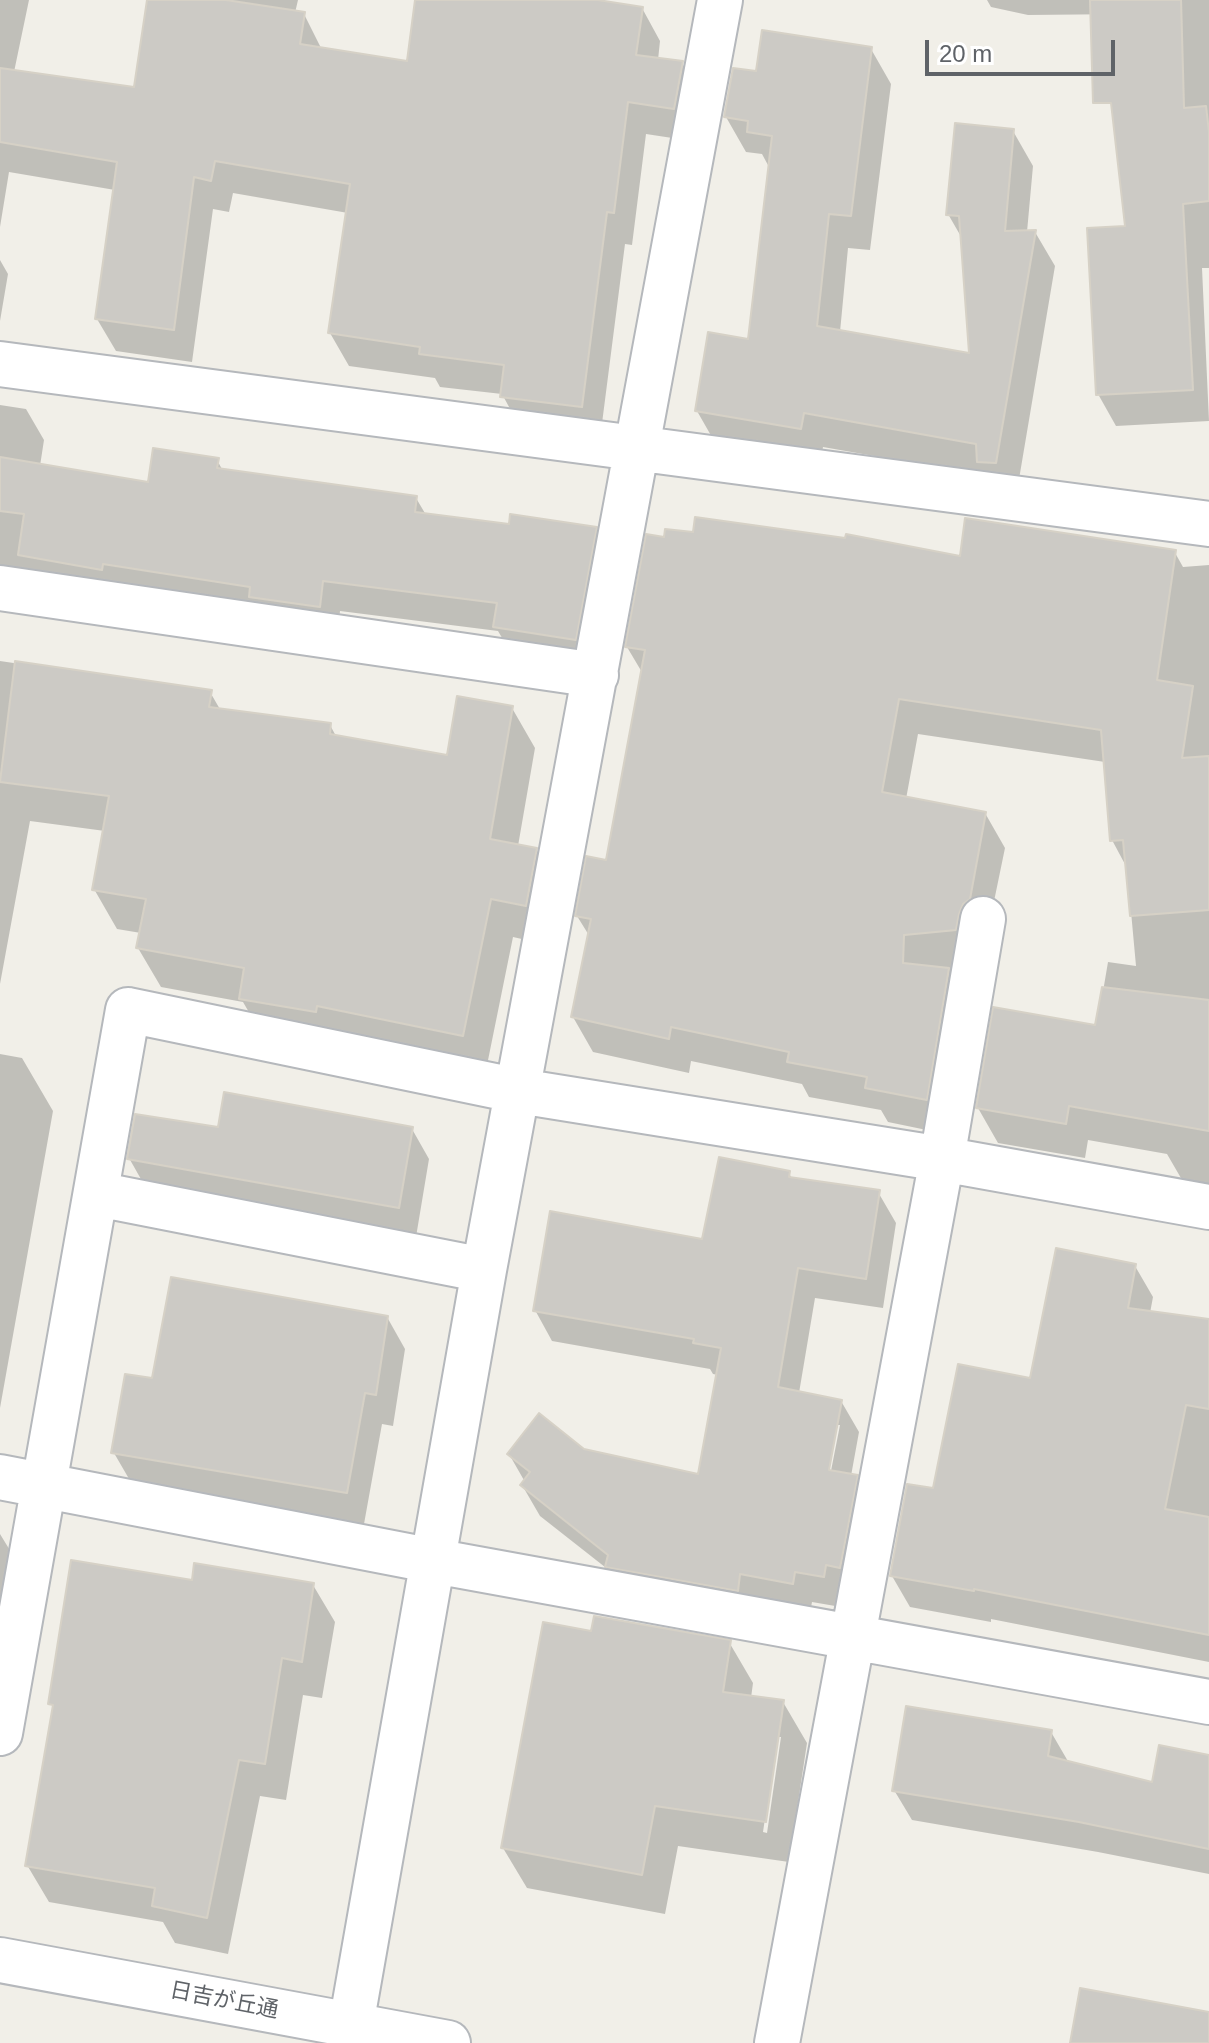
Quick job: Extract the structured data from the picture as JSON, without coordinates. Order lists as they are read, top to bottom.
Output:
{
  "streets": {
    "street": ["日吉が丘通"]
  },
  "scale_bar": "20 m"
}
